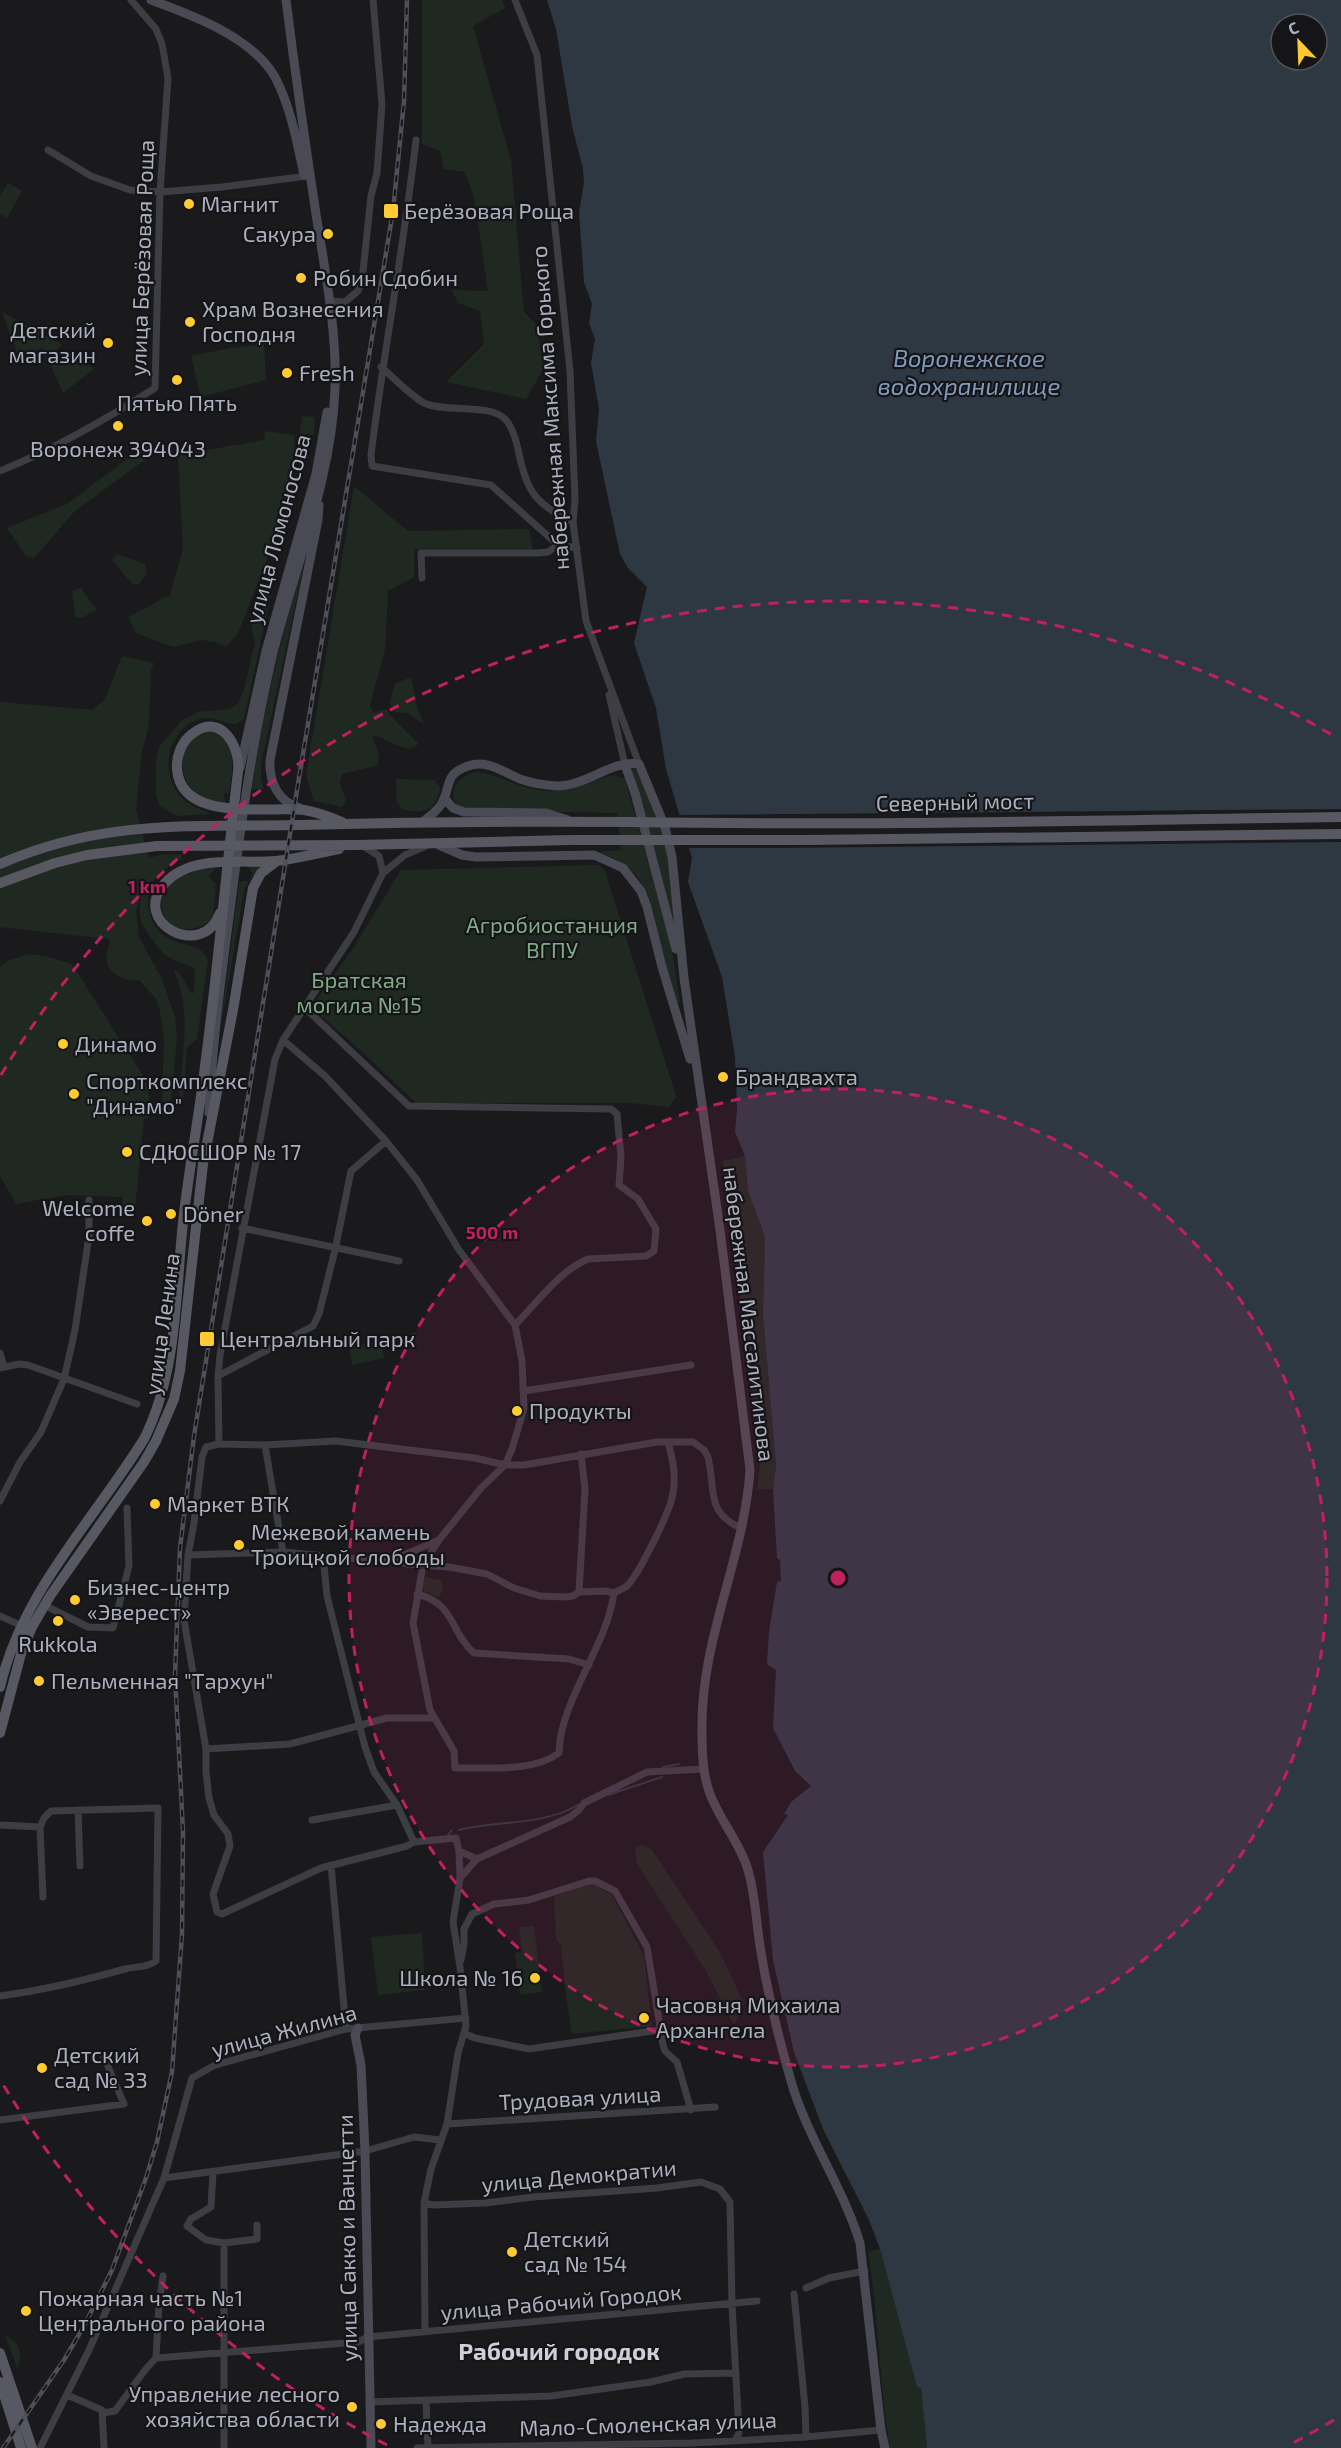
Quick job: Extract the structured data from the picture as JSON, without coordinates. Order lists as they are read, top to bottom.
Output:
{
  "streets": {
    "main road": [
      "улица Ломоносова",
      "Северный мост",
      "набережная Массалитинова",
      "улица Ленина",
      "улица Сакко и Ванцетти"
    ],
    "street": [
      "улица Берёзовая Роща",
      "набережная Максима Горького",
      "улица Жилина",
      "Трудовая улица",
      "улица Демократии",
      "улица Рабочий Городок",
      "Мало-Смоленская улица"
    ]
  },
  "crossings": [
    ["набережная Максима Горького", "набережная Массалитинова"],
    ["набережная Массалитинова", "Мало-Смоленская улица"],
    ["улица Жилина", "улица Сакко и Ванцетти"],
    ["улица Демократии", "улица Рабочий Городок"],
    ["улица Сакко и Ванцетти", "улица Рабочий Городок"]
  ],
  "districts": ["Рабочий городок"],
  "water": ["Воронежское водохранилище"],
  "parks": ["Агробиостанция ВГПУ", "Братская могила №15"],
  "places": {
    "other": [
      "Магнит",
      "Сакура",
      "Робин Сдобин",
      "Храм Вознесения Господня",
      "Детский магазин",
      "Fresh",
      "Пятью Пять",
      "Воронеж 394043",
      "Динамо",
      "Брандвахта",
      "Спорткомплекс \"Динамо\"",
      "СДЮСШОР № 17",
      "Döner",
      "Welcome coffe",
      "Продукты",
      "Маркет ВТК",
      "Межевой камень Троицкой слободы",
      "Бизнес-центр «Эверест»",
      "Rukkola",
      "Пельменная \"Тархун\"",
      "Школа № 16",
      "Часовня Михаила Архангела",
      "Детский сад № 33",
      "Детский сад № 154",
      "Пожарная часть №1 Центрального района",
      "Управление лесного хозяйства области",
      "Надежда"
    ],
    "transit": ["Берёзовая Роща", "Центральный парк"]
  },
  "north": "top left",
  "rings": ["1 km", "500 m"]
}
